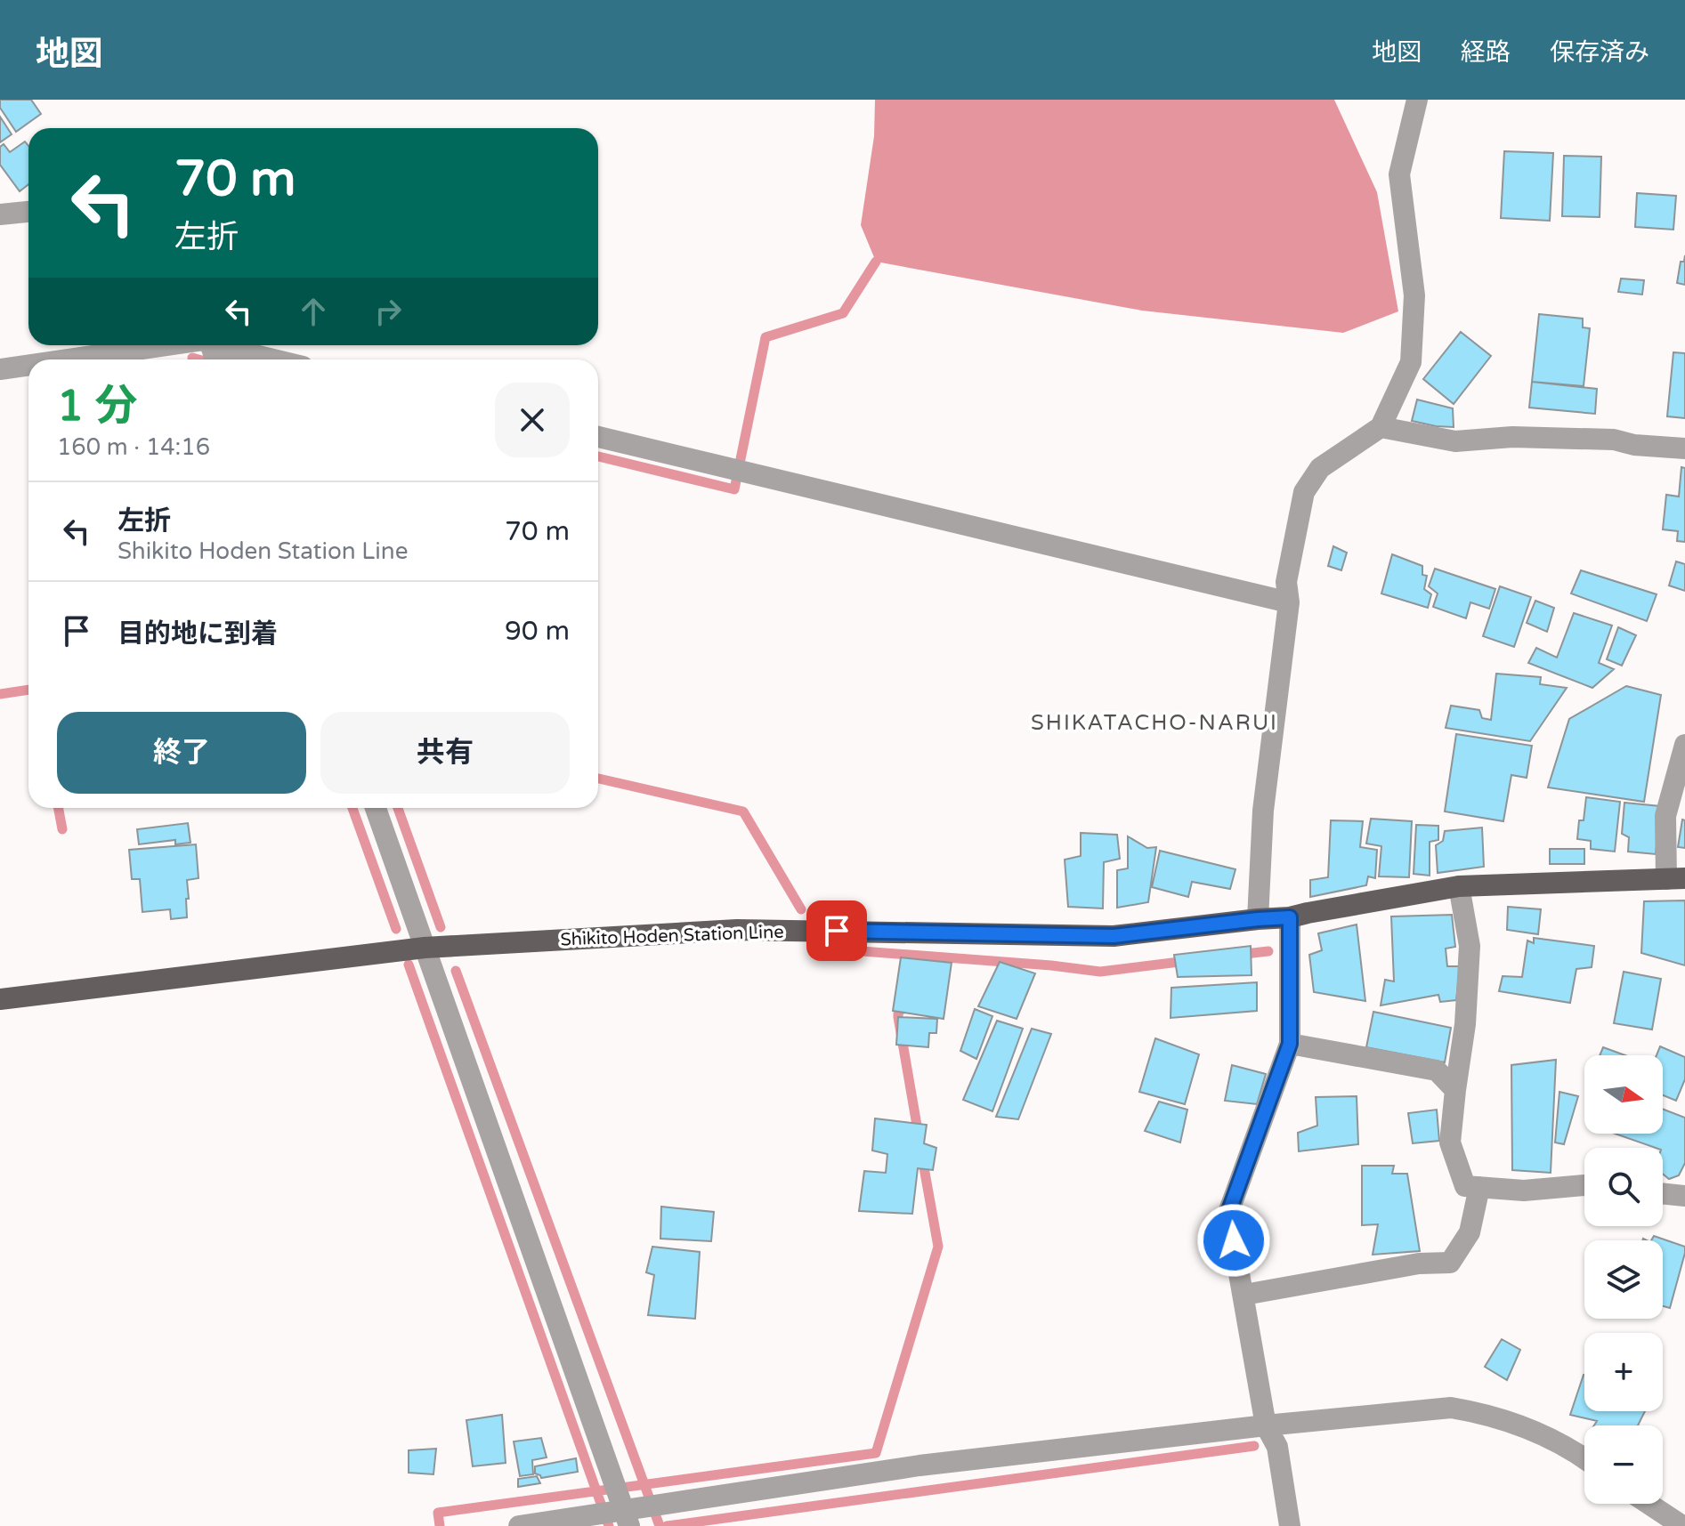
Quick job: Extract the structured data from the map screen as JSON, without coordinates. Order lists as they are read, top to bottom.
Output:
{
  "streets": {
    "main road": ["Shikito Hoden Station Line"]
  },
  "districts": ["SHIKATACHO-NARUI"],
  "north": "right",
  "page": {
    "header": "地図",
    "nav": ["地図", "経路", "保存済み"],
    "turn": ["70 m", "左折"],
    "heading": ["1 分", "160 m · 14:16"],
    "list": [
      {
        "name": "左折",
        "note": "Shikito Hoden Station Line",
        "value": "70 m"
      },
      {
        "name": "目的地に到着",
        "value": "90 m"
      }
    ],
    "buttons": ["終了", "共有"],
    "map_buttons": ["+", "−"]
  }
}
